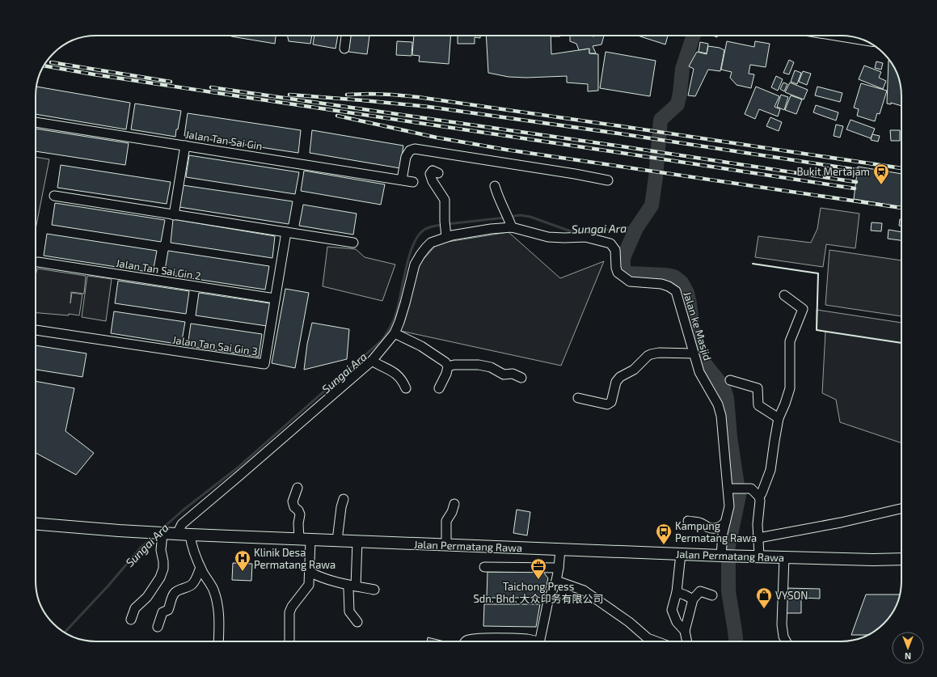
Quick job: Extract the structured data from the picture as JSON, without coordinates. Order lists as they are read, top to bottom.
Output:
{
  "streets": {
    "main road": ["Jalan Permatang Rawa"],
    "street": [
      "Jalan Tan Sai Gin",
      "Jalan Tan Sai Gin 2",
      "Jalan ke Masjid",
      "Jalan Tan Sai Gin 3"
    ]
  },
  "crossings": [
    ["Jalan Tan Sai Gin 2", "Jalan Tan Sai Gin 3"],
    ["Jalan ke Masjid", "Jalan Permatang Rawa"]
  ],
  "water": ["Sungai Ara"],
  "places": {
    "station": ["Bukit Mertajam"],
    "bus stop": ["Kampung Permatang Rawa"],
    "hospital": ["Klinik Desa Permatang Rawa"],
    "office": ["Taichong Press Sdn. Bhd. 大众印务有限公司"],
    "shop": ["VYSON"]
  },
  "north": "bottom"
}
